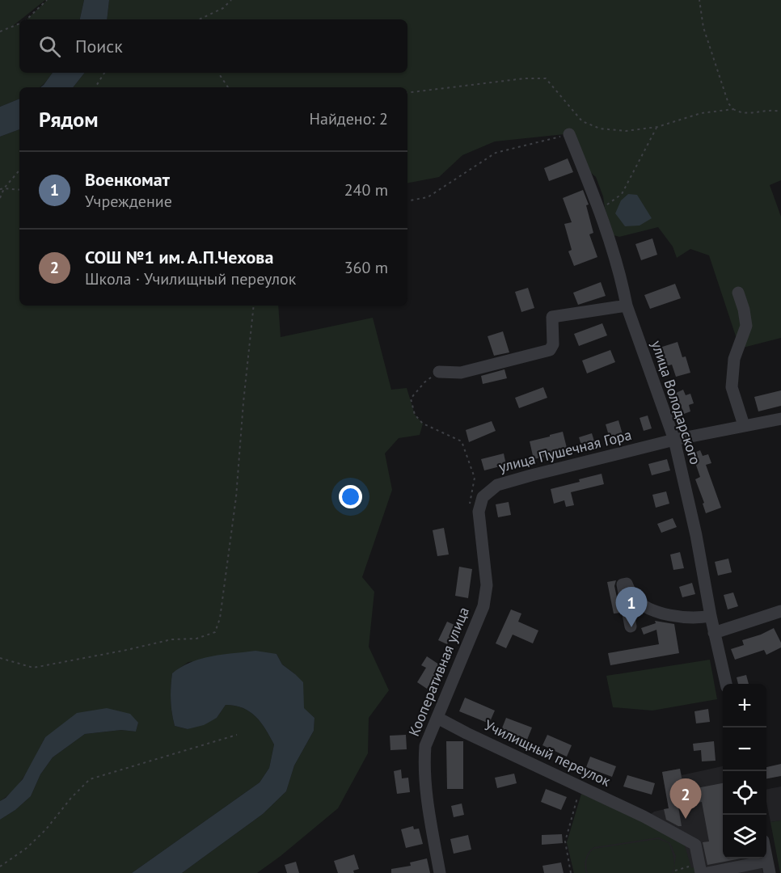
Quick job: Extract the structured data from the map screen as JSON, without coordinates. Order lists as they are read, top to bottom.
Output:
{
  "streets": {
    "street": [
      "улица Володарского",
      "улица Пушечная Гора",
      "Кооперативная улица",
      "Училищный переулок"
    ]
  },
  "crossings": [
    ["улица Володарского", "улица Пушечная Гора"],
    ["улица Пушечная Гора", "Кооперативная улица"],
    ["Кооперативная улица", "Училищный переулок"]
  ],
  "page": {
    "search": "Поиск",
    "heading": ["Рядом", "Найдено: 2"],
    "list": [
      {
        "mark": "1",
        "name": "Военкомат",
        "note": "Учреждение",
        "value": "240 m"
      },
      {
        "mark": "2",
        "name": "СОШ №1 им. А.П.Чехова",
        "note": "Школа · Училищный переулок",
        "value": "360 m"
      }
    ],
    "pins": ["1", "2"],
    "map_buttons": ["+", "−"]
  }
}
